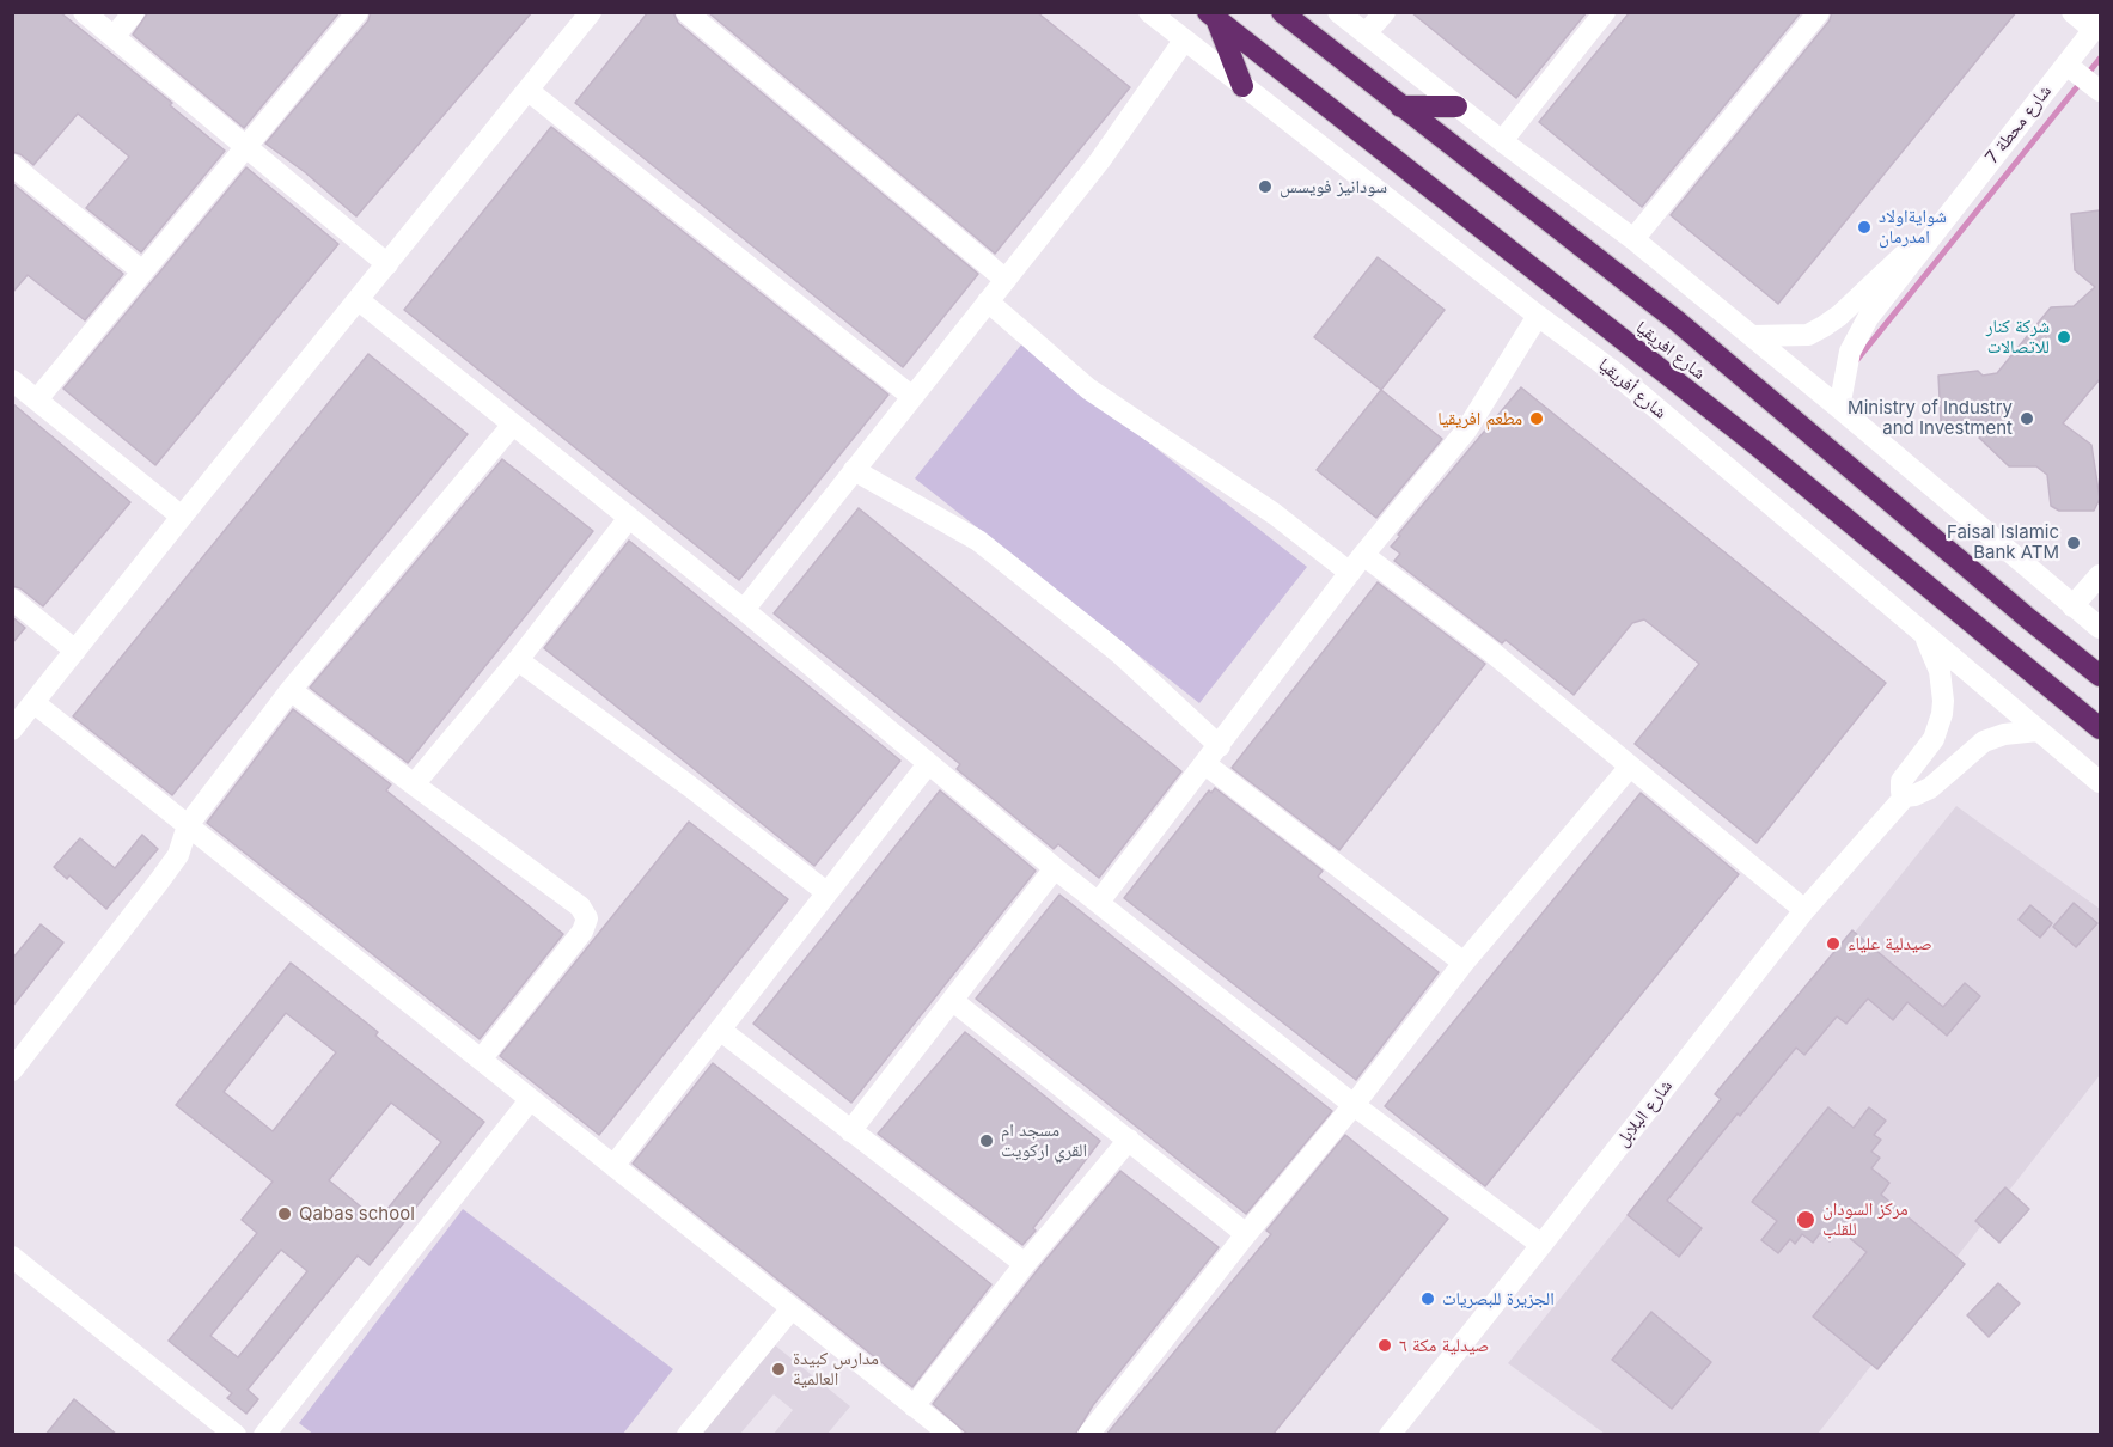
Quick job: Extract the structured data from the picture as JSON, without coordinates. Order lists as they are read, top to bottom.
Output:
{
  "streets": {
    "highway": ["شارع افريقيا"],
    "street": ["شارع محطة 7", "شارع أفريقيا", "شارع البلابل"]
  },
  "crossings": [
    ["شارع أفريقيا", "شارع البلابل"]
  ],
  "places": [
    "سودانيز فويسس",
    "شوايةاولاد امدرمان",
    "شركة كنار للاتصالات",
    "مطعم افريقيا",
    "Ministry of Industry and Investment",
    "Faisal Islamic Bank ATM",
    "صيدلية علياء",
    "مسجد ام القري اركويت",
    "Qabas school",
    "مركز السودان للقلب",
    "الجزيرة للبصريات",
    "صيدلية مكة ٦",
    "مدارس كبيدة العالمية"
  ]
}
